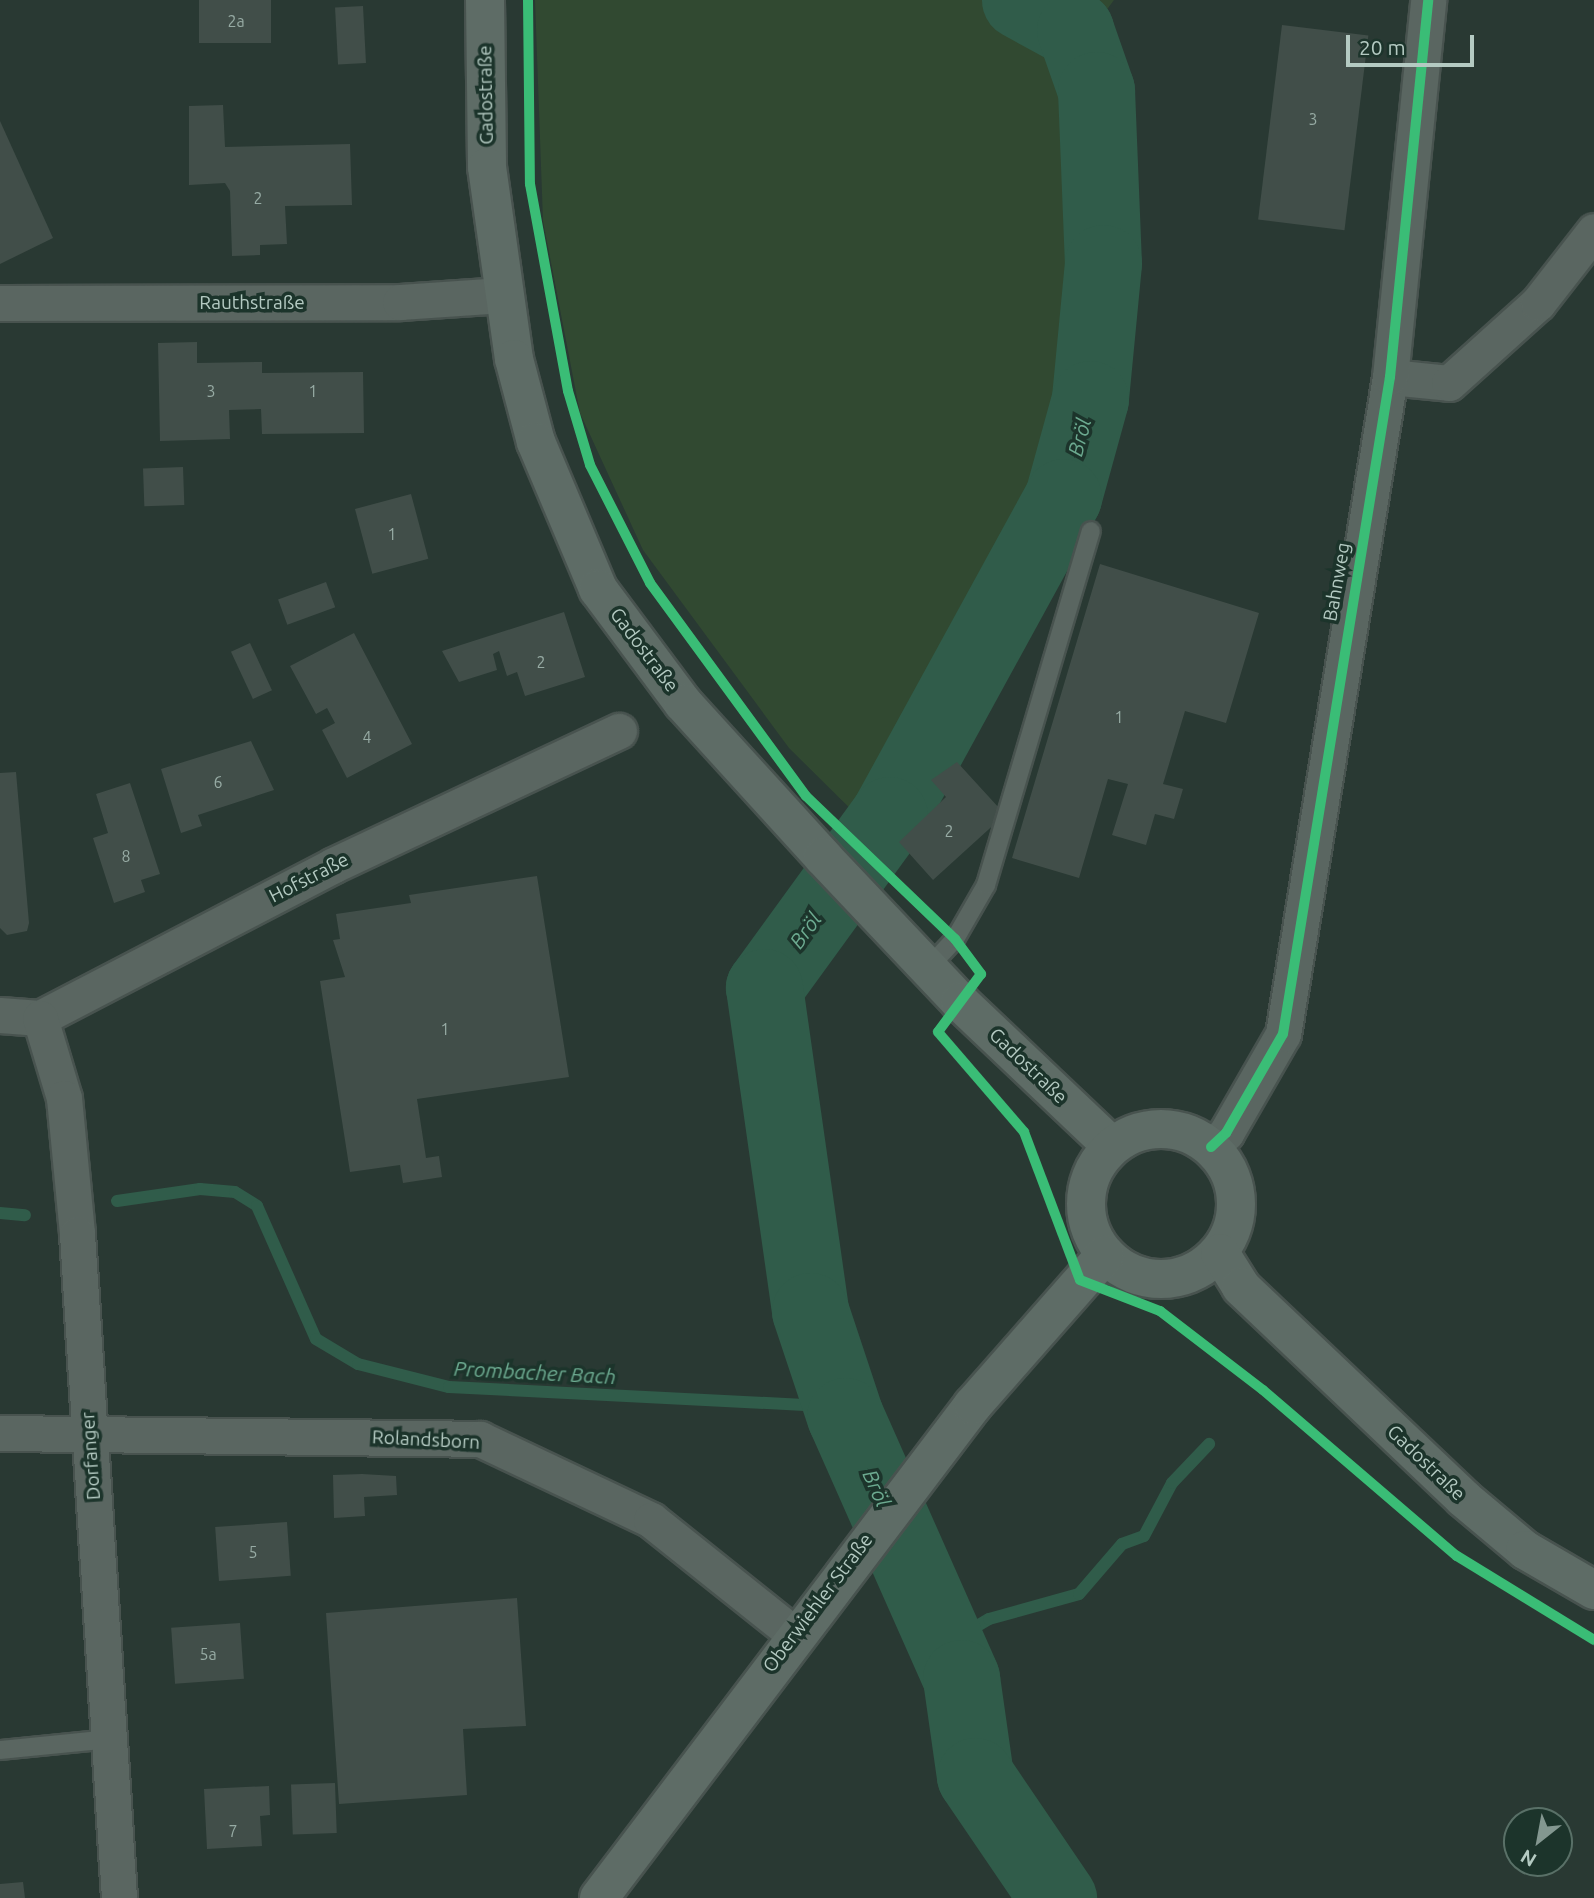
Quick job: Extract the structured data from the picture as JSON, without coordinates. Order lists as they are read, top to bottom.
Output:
{
  "streets": {
    "main road": ["Gadostraße", "Oberwiehler Straße"],
    "street": [
      "Rauthstraße",
      "Bahnweg",
      "Hofstraße",
      "Rolandsborn",
      "Dorfanger"
    ]
  },
  "crossings": [
    ["Gadostraße", "Rauthstraße"],
    ["Gadostraße", "Bahnweg"],
    ["Gadostraße", "Oberwiehler Straße"],
    ["Bahnweg", "Oberwiehler Straße"],
    ["Hofstraße", "Dorfanger"],
    ["Rolandsborn", "Dorfanger"],
    ["Rolandsborn", "Oberwiehler Straße"]
  ],
  "water": ["Bröl", "Prombacher Bach"],
  "house_numbers": [
    "2a",
    "3",
    "2",
    "3",
    "1",
    "1",
    "2",
    "1",
    "4",
    "6",
    "2",
    "8",
    "1",
    "5",
    "5a",
    "7"
  ],
  "scale_bar": "20 m",
  "north": "bottom left"
}
